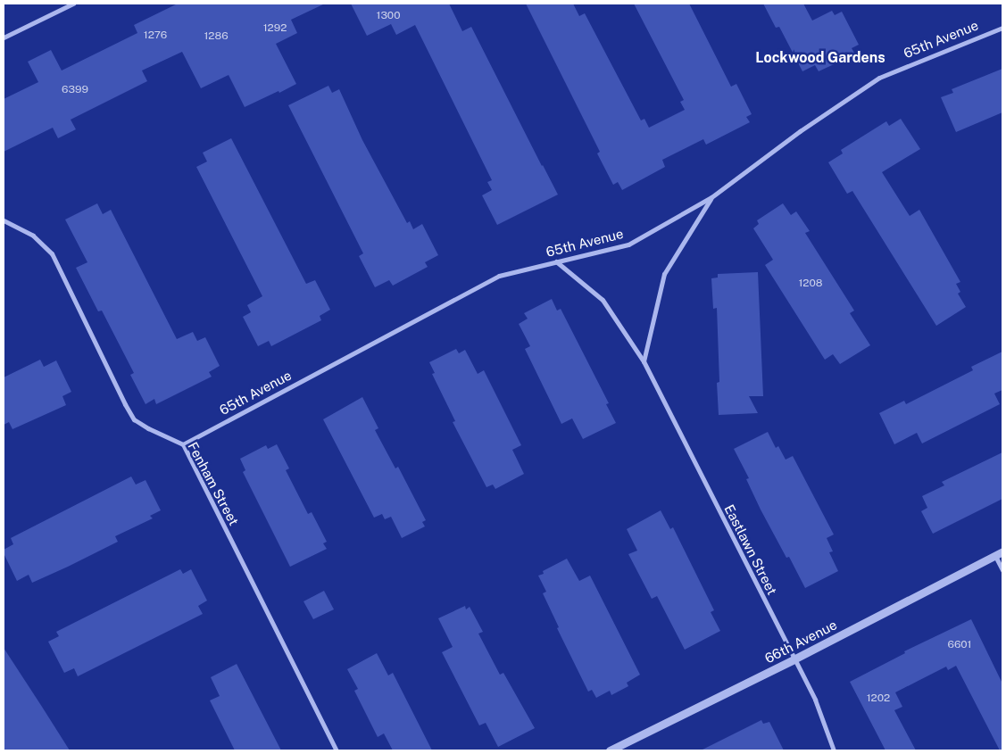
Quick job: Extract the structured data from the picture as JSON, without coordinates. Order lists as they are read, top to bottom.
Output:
{
  "streets": {
    "street": [
      "65th Avenue",
      "Fenham Street",
      "Eastlawn Street",
      "66th Avenue"
    ]
  },
  "crossings": [
    ["65th Avenue", "Fenham Street"],
    ["65th Avenue", "Eastlawn Street"],
    ["Eastlawn Street", "66th Avenue"]
  ],
  "districts": ["Lockwood Gardens"],
  "house_numbers": [
    "1300",
    "1292",
    "1276",
    "1286",
    "6399",
    "1208",
    "6601",
    "1202"
  ]
}
